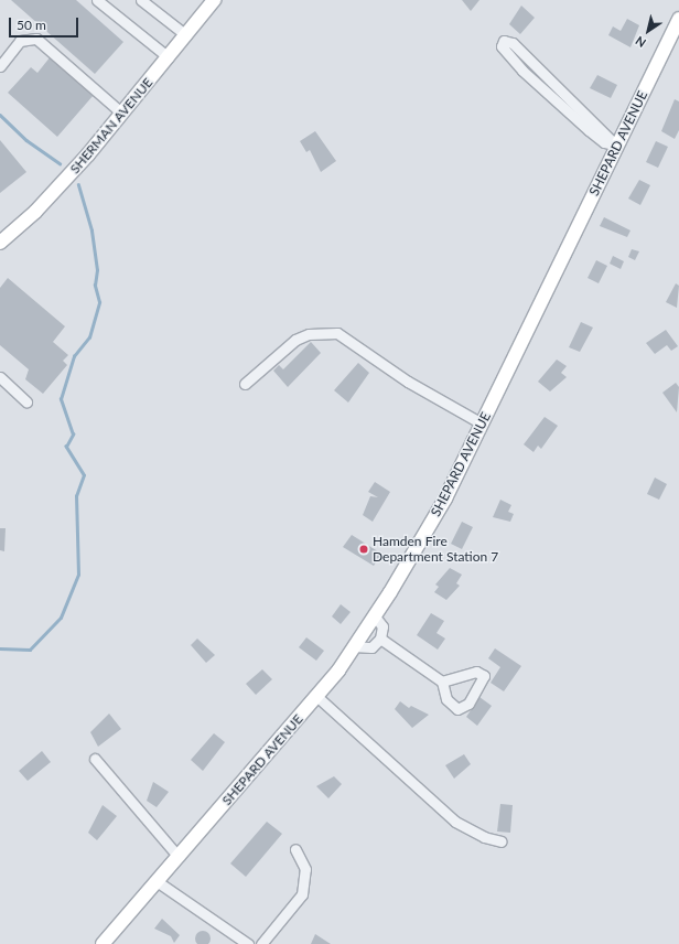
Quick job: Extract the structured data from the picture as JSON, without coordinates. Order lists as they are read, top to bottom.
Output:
{
  "streets": {
    "main road": ["SHERMAN AVENUE", "SHEPARD AVENUE"]
  },
  "places": ["Hamden Fire Department Station 7"],
  "scale_bar": "50 m",
  "north": "bottom left"
}
